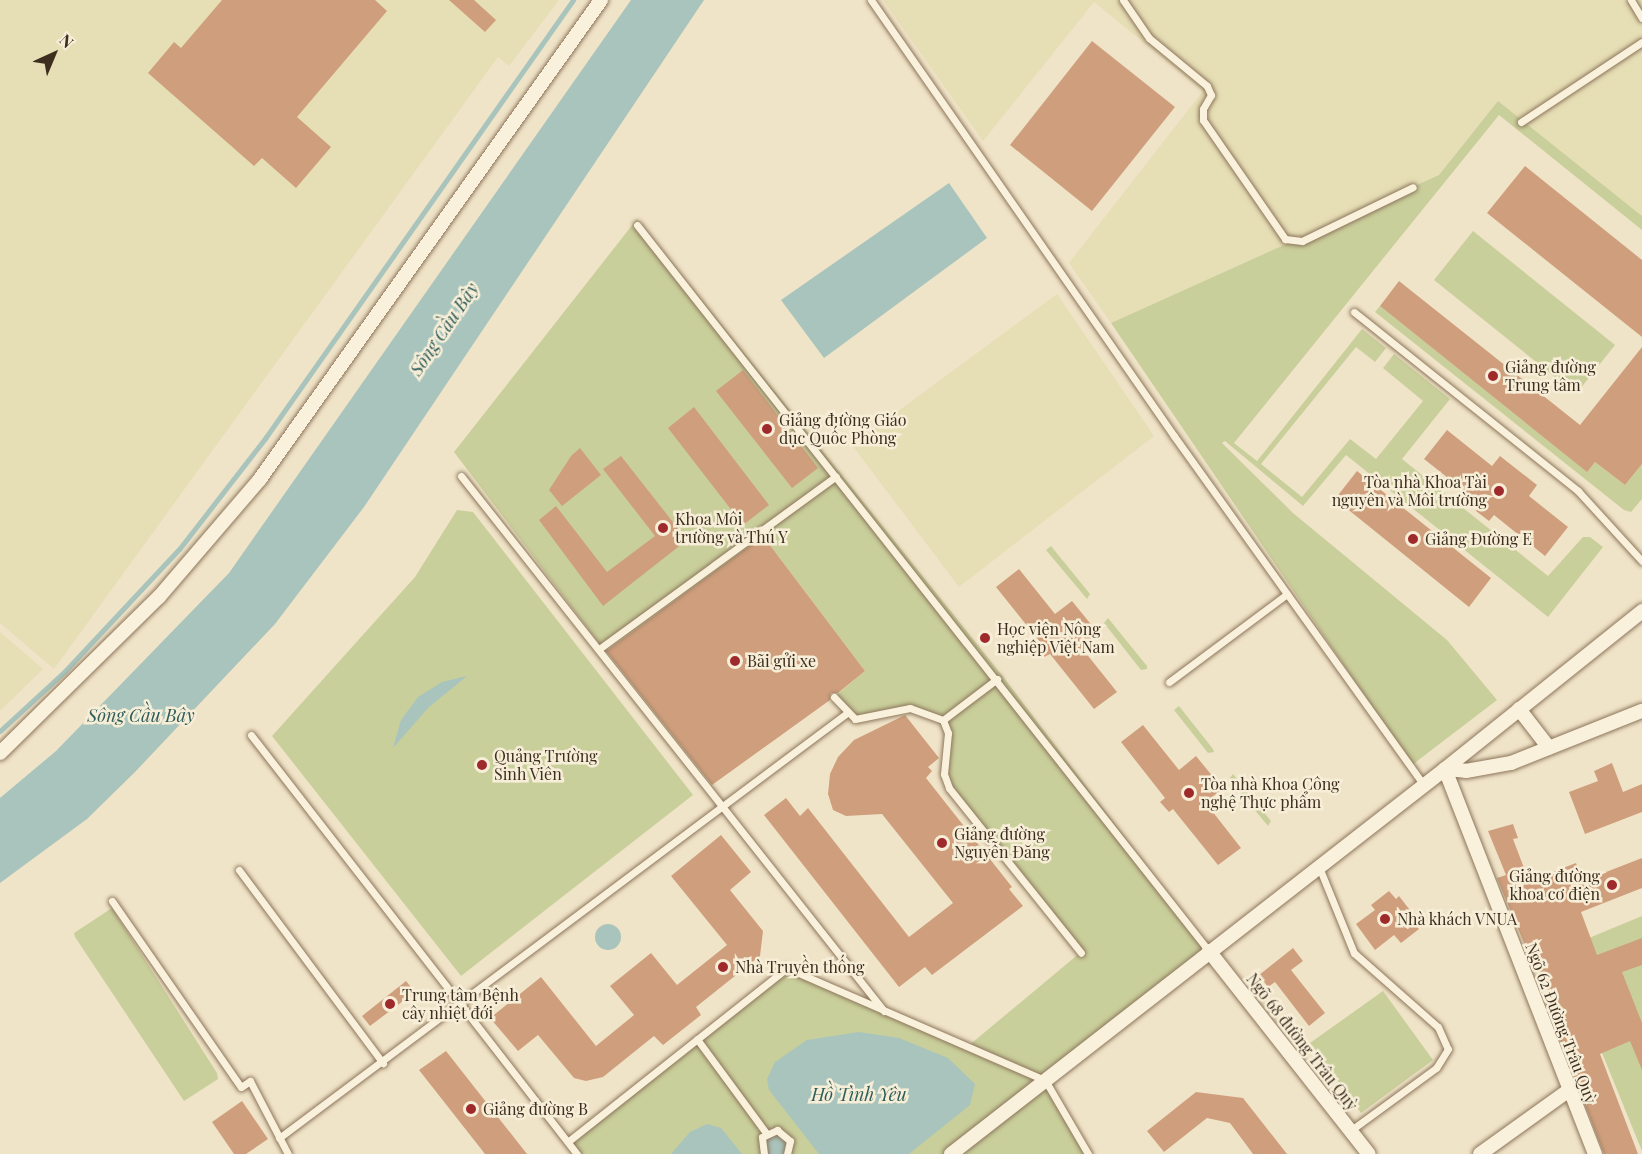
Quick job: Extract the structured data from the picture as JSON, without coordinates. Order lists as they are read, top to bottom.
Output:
{
  "streets": {
    "street": ["Ngõ 62 Đường Trâu Quỳ", "Ngõ 68 đường Trâu Quỳ"]
  },
  "water": ["Sông Cầu Bây", "Hồ Tình Yêu"],
  "places": [
    "Giảng đường Trung tâm",
    "Giảng đường Giáo dục Quốc Phòng",
    "Tòa nhà Khoa Tài nguyên và Môi trường",
    "Khoa Môi trường và Thú Y",
    "Giảng Đường E",
    "Học viện Nông nghiệp Việt Nam",
    "Bãi gửi xe",
    "Quảng Trường Sinh Viên",
    "Tòa nhà Khoa Công nghệ Thực phẩm",
    "Giảng đường Nguyễn Đăng",
    "Giảng đường khoa cơ điện",
    "Nhà khách VNUA",
    "Nhà Truyền thống",
    "Trung tâm Bệnh cây nhiệt đới",
    "Giảng đường B"
  ],
  "north": "top right"
}
